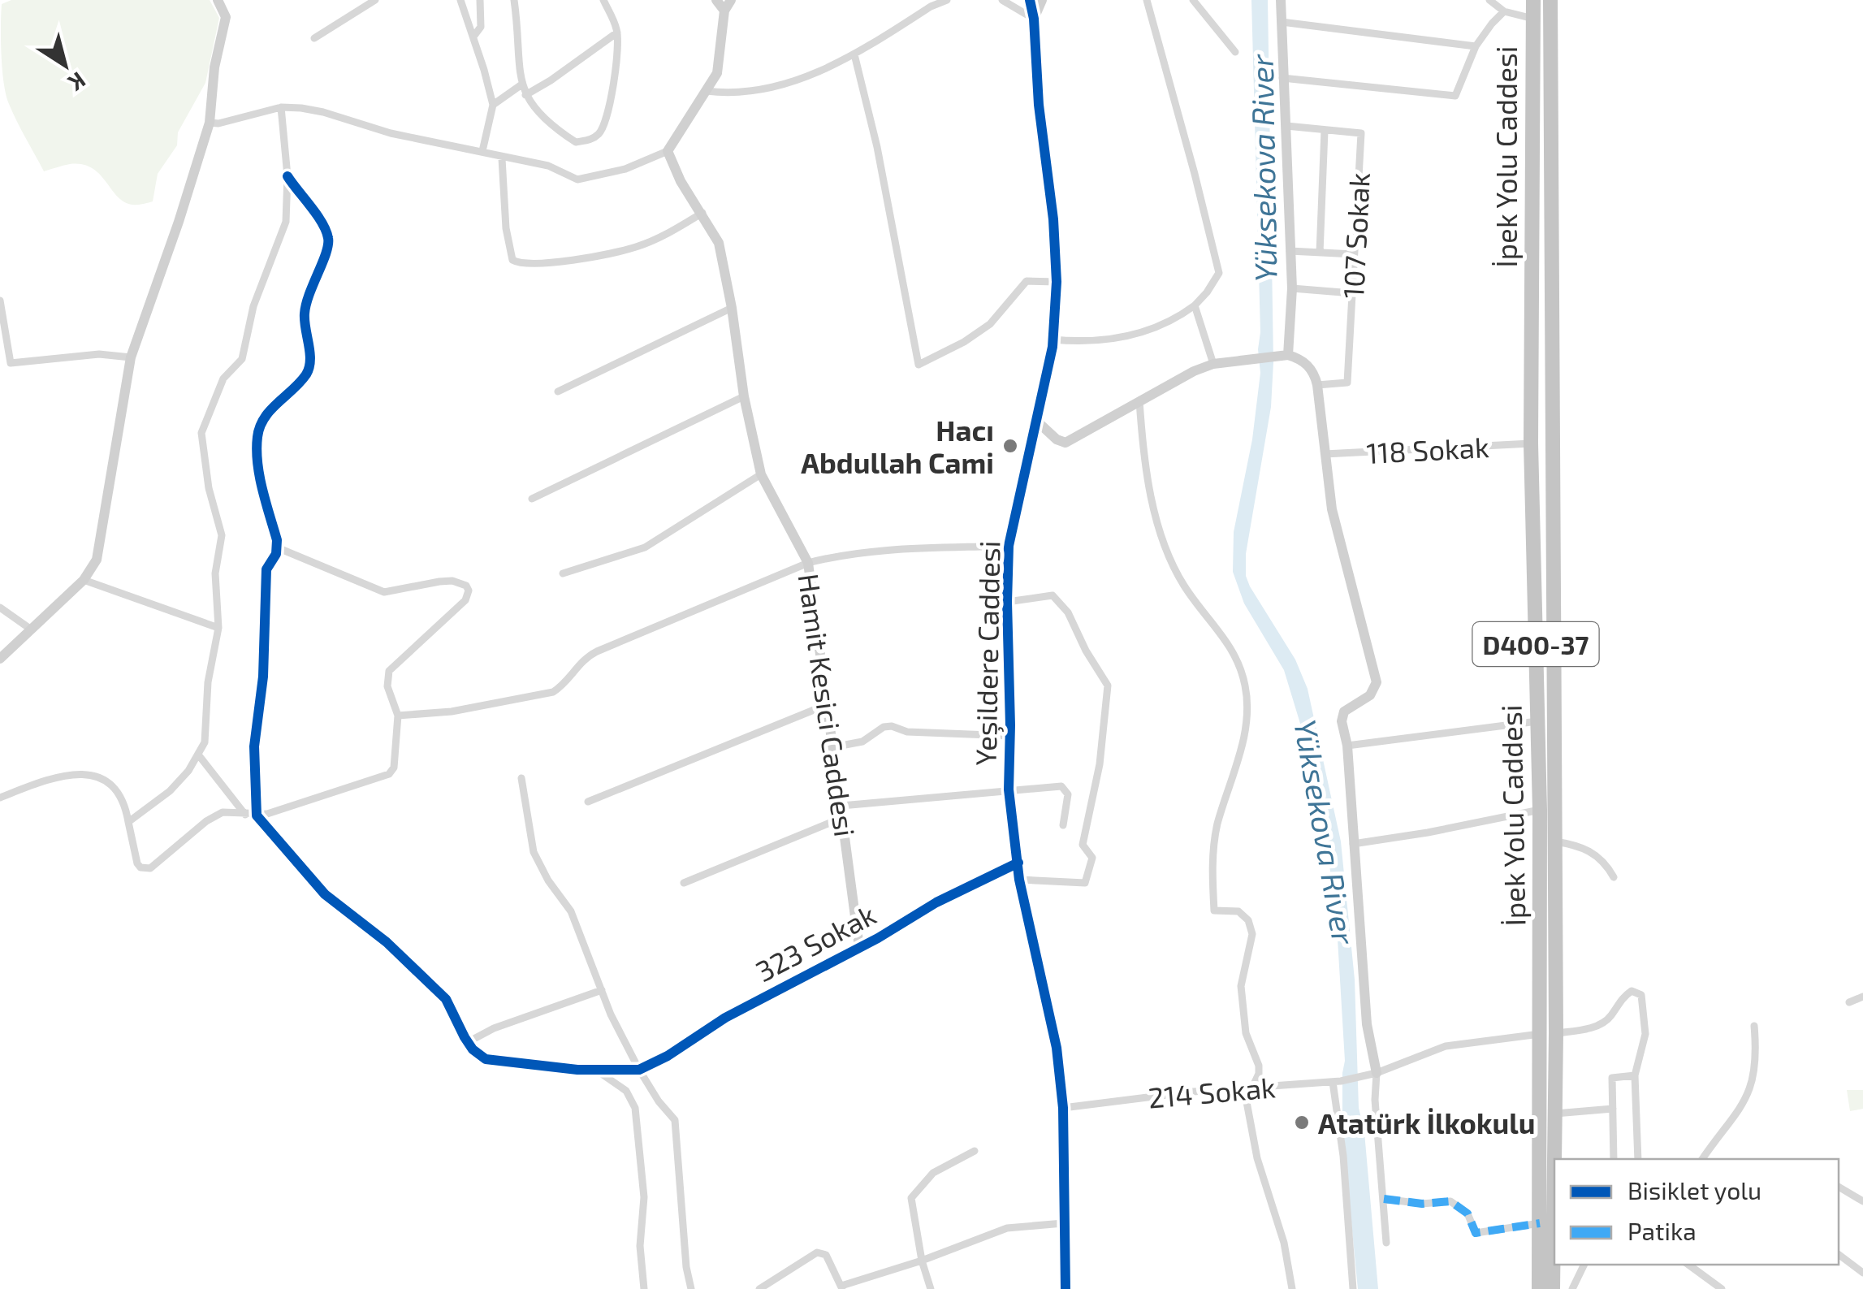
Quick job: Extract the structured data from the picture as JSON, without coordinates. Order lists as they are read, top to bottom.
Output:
{
  "streets": {
    "highway": ["İpek Yolu Caddesi", "D400-37"],
    "street": [
      "107 Sokak",
      "118 Sokak",
      "Yeşildere Caddesi",
      "Hamit Kesici Caddesi",
      "323 Sokak",
      "214 Sokak"
    ]
  },
  "crossings": [
    ["İpek Yolu Caddesi", "118 Sokak"],
    ["İpek Yolu Caddesi", "214 Sokak"],
    ["Yeşildere Caddesi", "323 Sokak"],
    ["Yeşildere Caddesi", "214 Sokak"],
    ["Hamit Kesici Caddesi", "323 Sokak"]
  ],
  "water": ["Yüksekova River"],
  "places": ["Hacı Abdullah Cami", "Atatürk İlkokulu"],
  "legend": ["Bisiklet yolu", "Patika"],
  "north": "bottom right"
}
